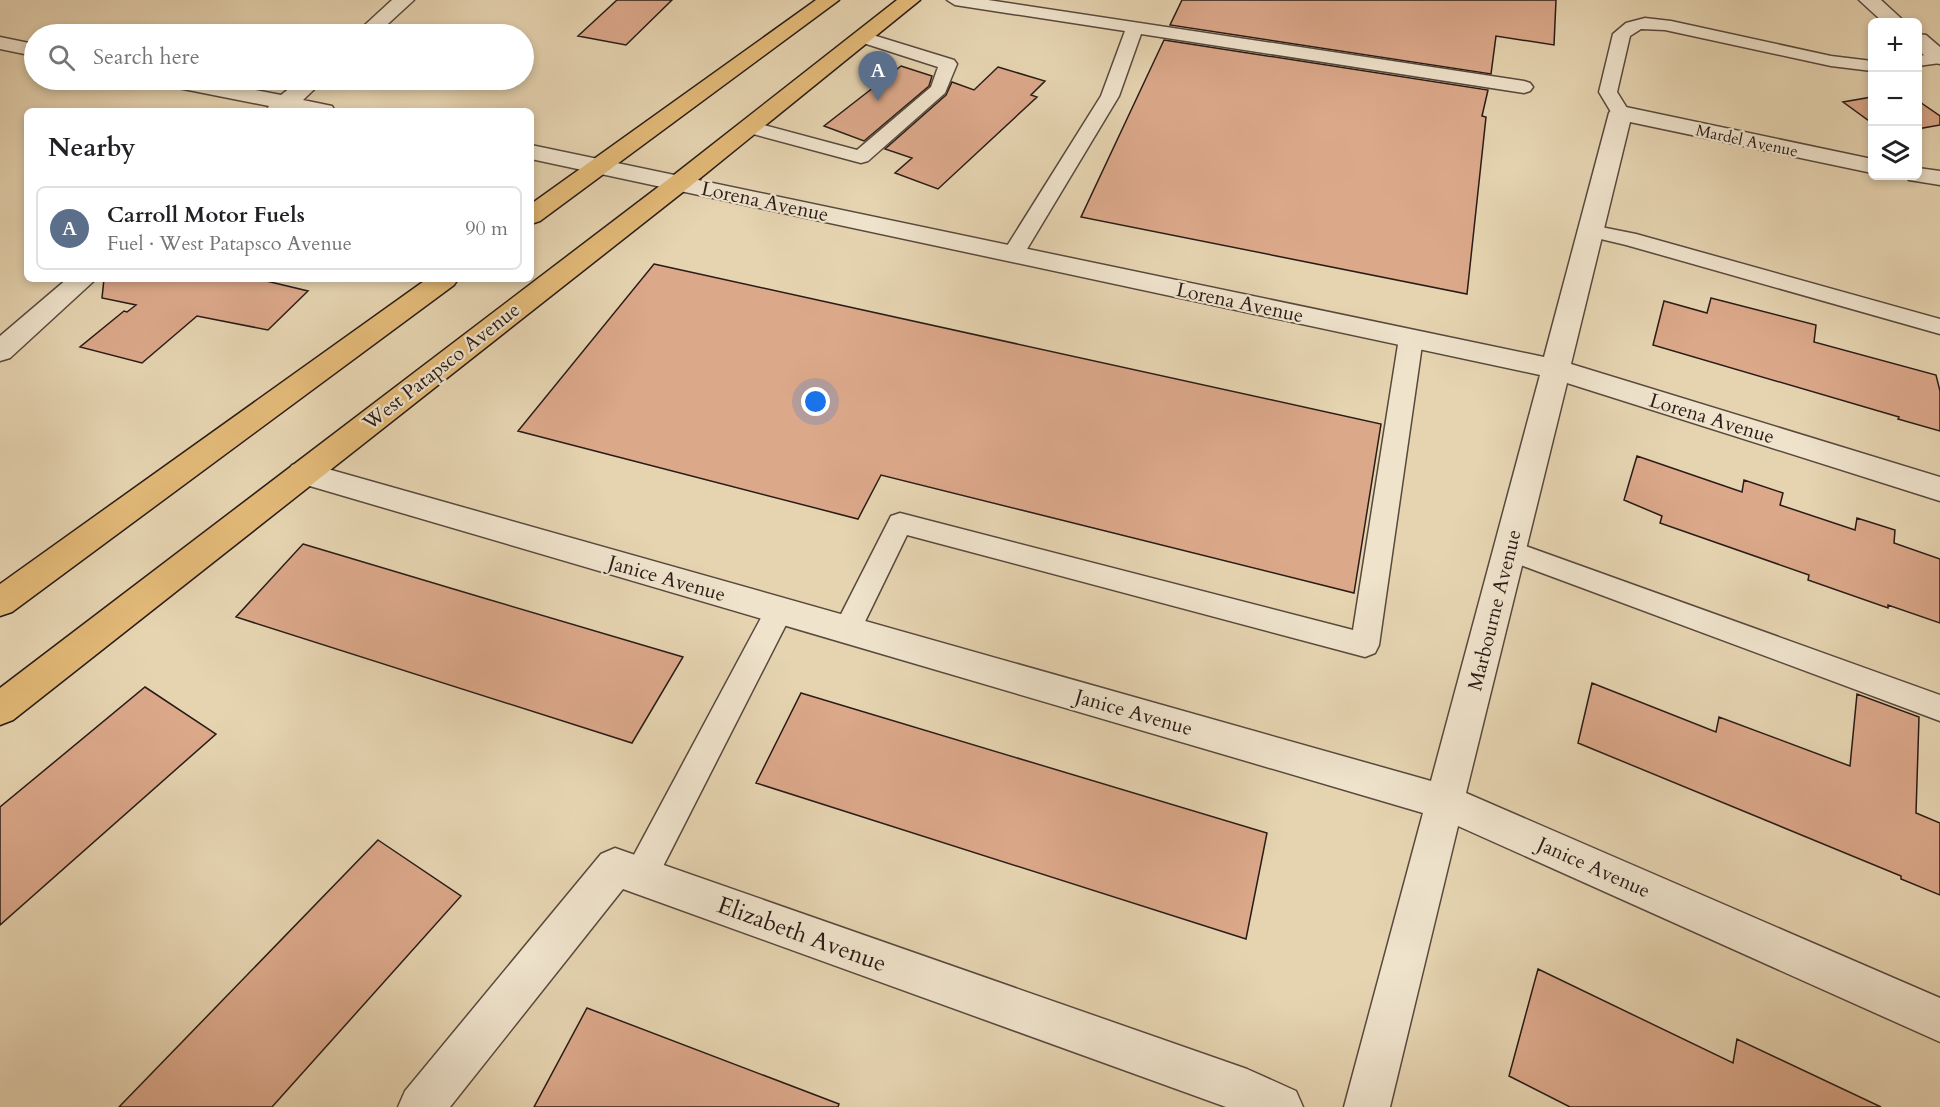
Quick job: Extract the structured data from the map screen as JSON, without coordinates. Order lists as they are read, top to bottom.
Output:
{
  "streets": {
    "main road": ["West Patapsco Avenue"],
    "street": [
      "Mardel Avenue",
      "Lorena Avenue",
      "Janice Avenue",
      "Marbourne Avenue",
      "Elizabeth Avenue"
    ]
  },
  "crossings": [
    ["Mardel Avenue", "Marbourne Avenue"],
    ["Lorena Avenue", "West Patapsco Avenue"],
    ["Lorena Avenue", "Marbourne Avenue"],
    ["West Patapsco Avenue", "Janice Avenue"],
    ["Janice Avenue", "Marbourne Avenue"]
  ],
  "page": {
    "map_buttons": ["+", "−"],
    "search": "Search here",
    "pins": "A",
    "heading": "Nearby",
    "list": [
      {
        "mark": "A",
        "name": "Carroll Motor Fuels",
        "note": "Fuel · West Patapsco Avenue",
        "value": "90 m"
      }
    ]
  }
}
